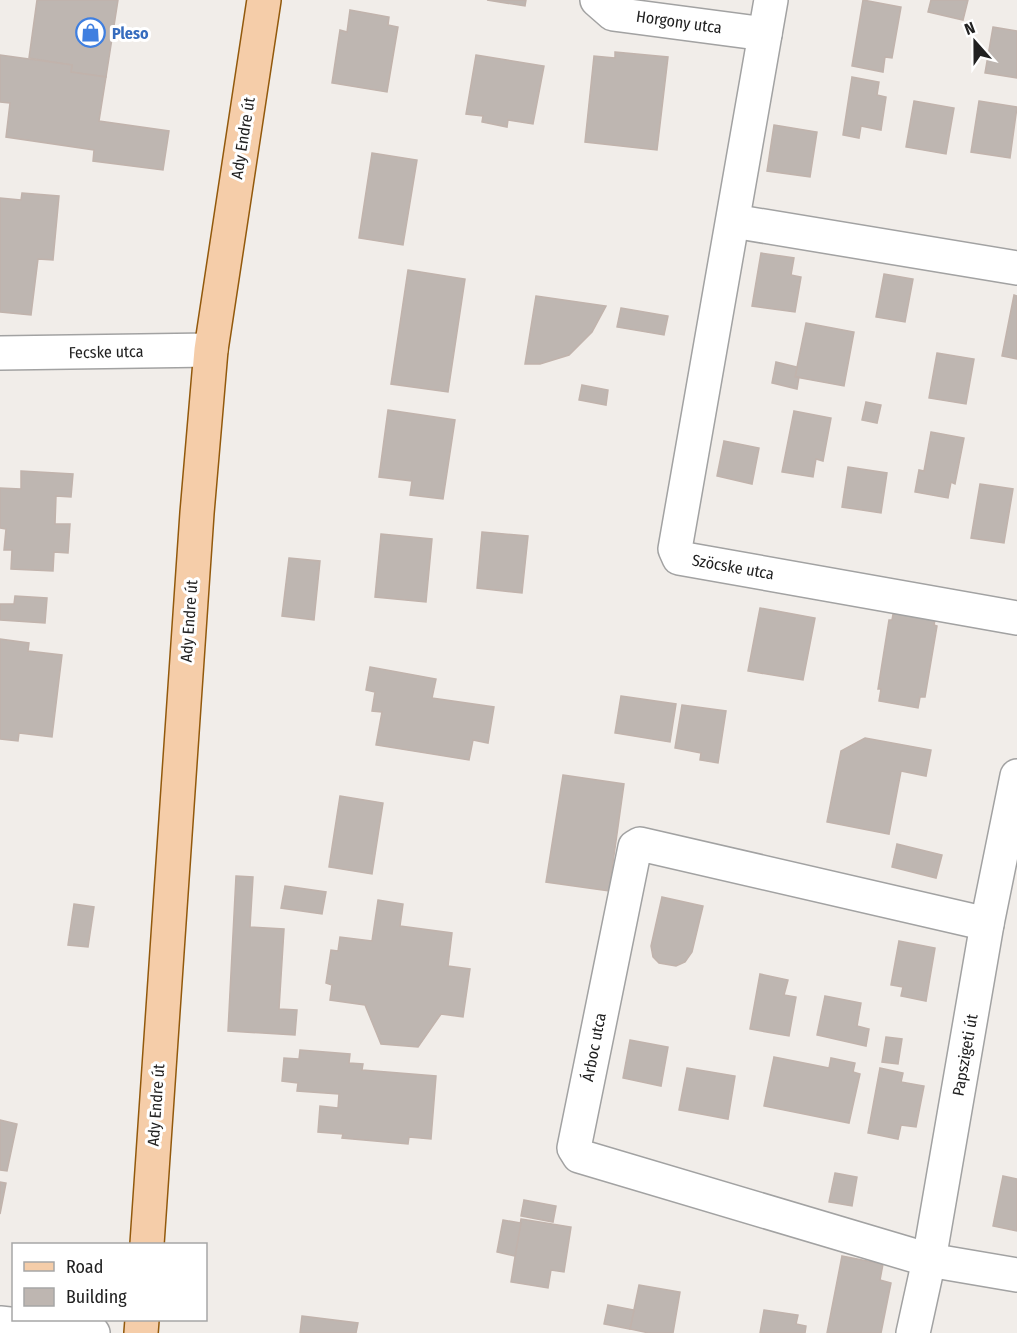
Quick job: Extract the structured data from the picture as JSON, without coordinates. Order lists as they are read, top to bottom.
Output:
{
  "streets": {
    "main road": ["Ady Endre út"],
    "street": [
      "Horgony utca",
      "Fecske utca",
      "Szöcske utca",
      "Árboc utca",
      "Papszigeti út"
    ]
  },
  "crossings": [
    ["Horgony utca", "Szöcske utca"],
    ["Ady Endre út", "Fecske utca"],
    ["Árboc utca", "Papszigeti út"]
  ],
  "places": {
    "shop": ["Pleso"]
  },
  "legend": ["Road", "Building"],
  "north": "top"
}
